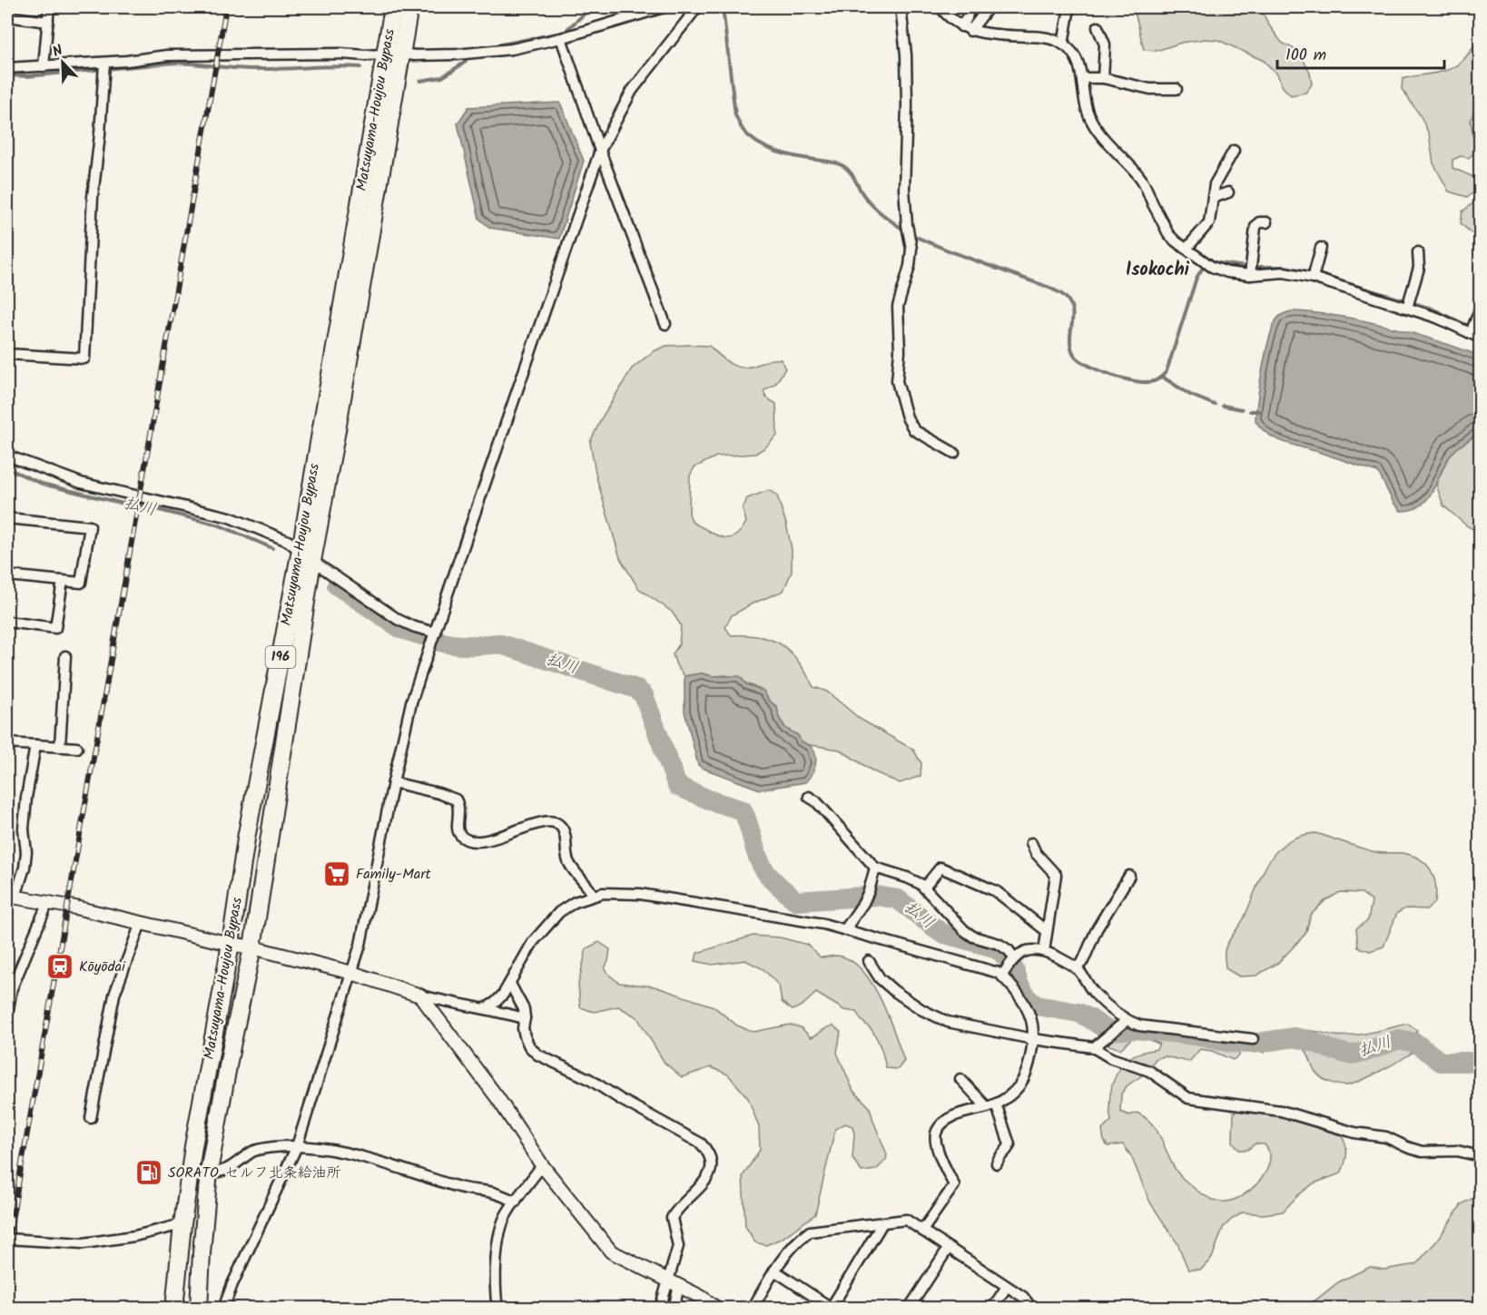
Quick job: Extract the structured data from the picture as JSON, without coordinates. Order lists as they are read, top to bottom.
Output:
{
  "streets": {
    "highway": ["Matsuyama-Houjou Bypass", "196"]
  },
  "districts": ["Isokochi"],
  "water": ["払川"],
  "places": {
    "supermarket": ["Family-Mart"],
    "station": ["Kōyōdai"],
    "fuel station": ["SORATO セルフ北条給油所"]
  },
  "scale_bar": "100 m",
  "north": "top left"
}
